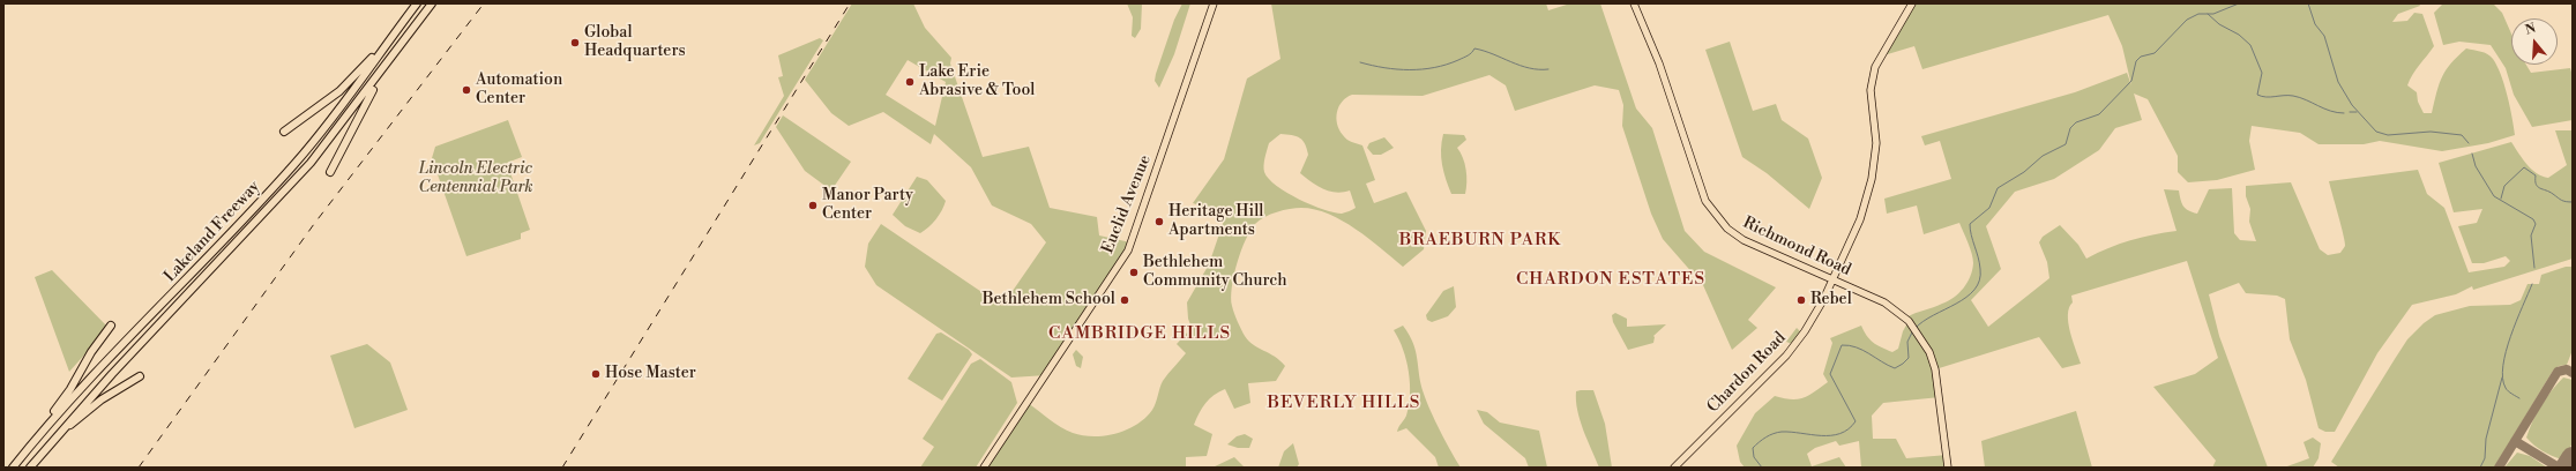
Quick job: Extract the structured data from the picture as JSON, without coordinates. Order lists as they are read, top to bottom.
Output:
{
  "streets": {
    "highway": ["Lakeland Freeway"],
    "main road": ["Euclid Avenue", "Richmond Road", "Chardon Road"]
  },
  "crossings": [
    ["Richmond Road", "Chardon Road"]
  ],
  "districts": [
    "BRAEBURN PARK",
    "CHARDON ESTATES",
    "CAMBRIDGE HILLS",
    "BEVERLY HILLS"
  ],
  "parks": ["Lincoln Electric Centennial Park"],
  "places": [
    "Global Headquarters",
    "Lake Erie Abrasive & Tool",
    "Automation Center",
    "Manor Party Center",
    "Heritage Hill Apartments",
    "Bethlehem Community Church",
    "Bethlehem School",
    "Rebel",
    "Hose Master"
  ],
  "north": "top"
}
